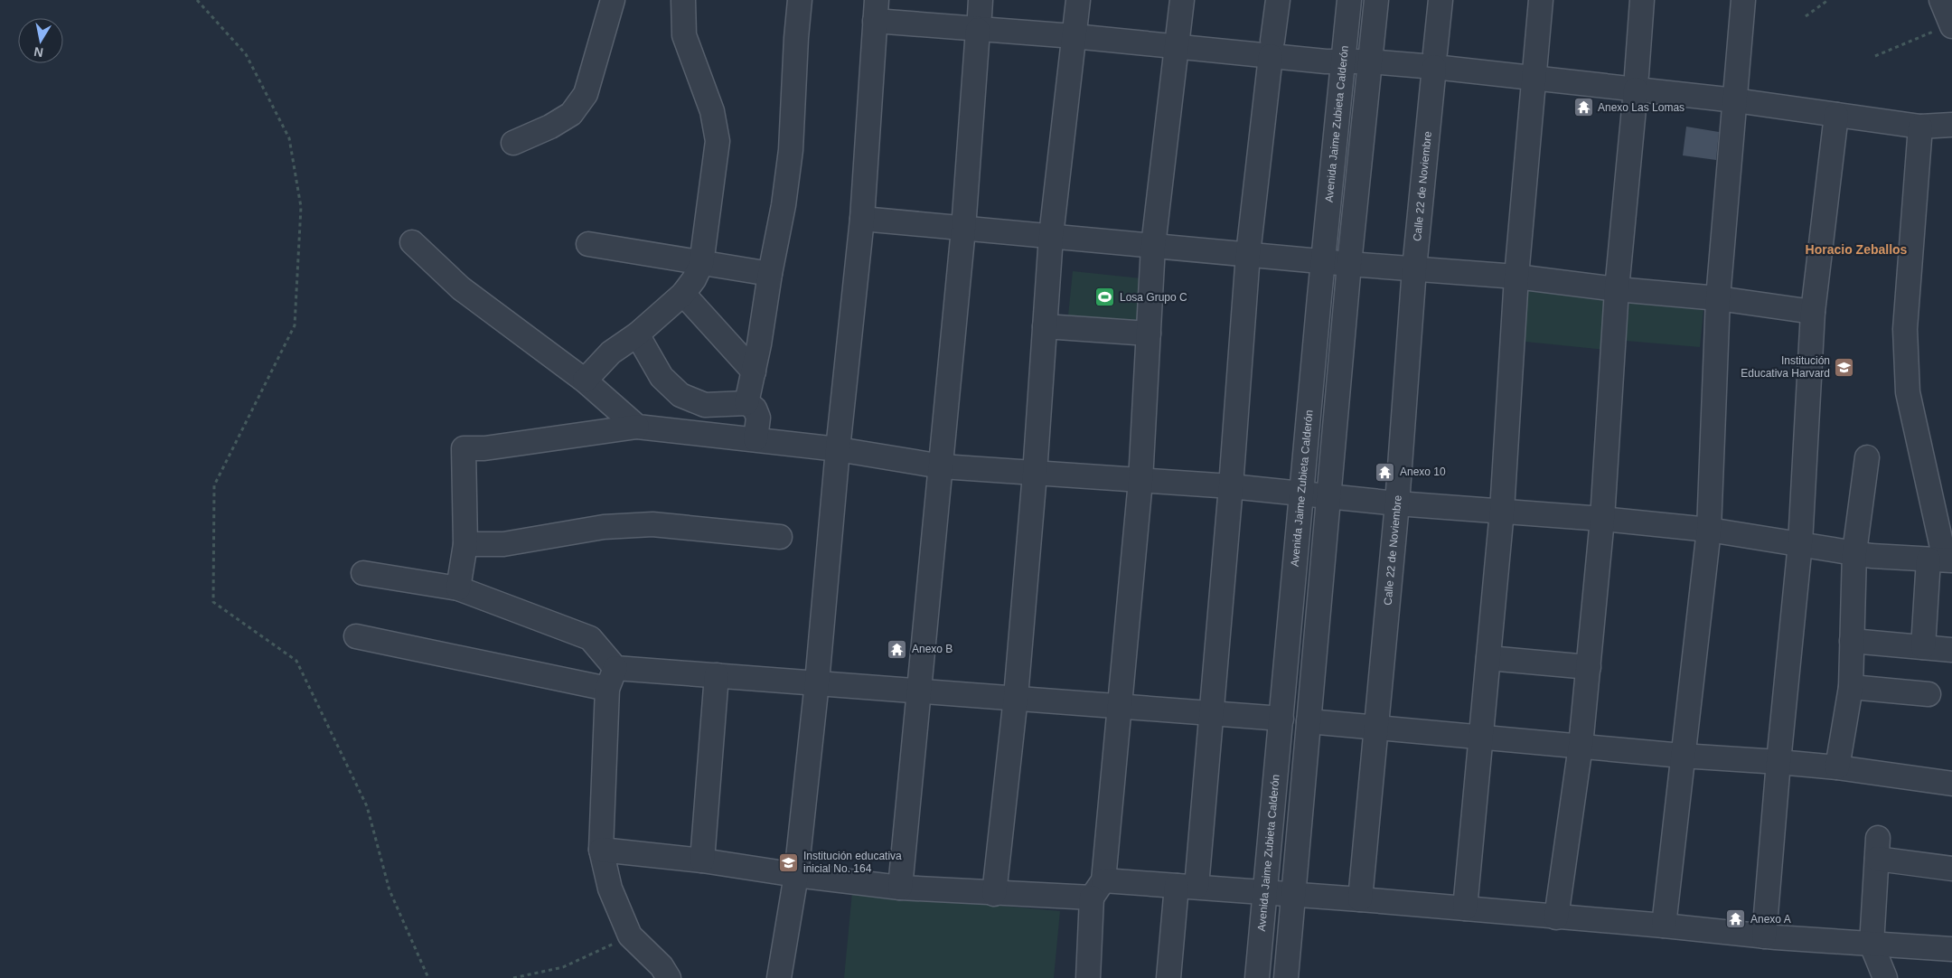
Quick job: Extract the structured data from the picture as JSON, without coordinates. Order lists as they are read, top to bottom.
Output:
{
  "streets": {
    "street": ["Avenida Jaime Zubieta Calderón", "Calle 22 de Noviembre"]
  },
  "districts": ["Horacio Zeballos"],
  "places": {
    "temple": [
      "Anexo Las Lomas",
      "Anexo 10",
      "Anexo B",
      "Anexo A"
    ],
    "sports": ["Losa Grupo C"],
    "school or university": ["Institución Educativa Harvard", "Institución educativa inicial No. 164"]
  },
  "north": "bottom"
}
